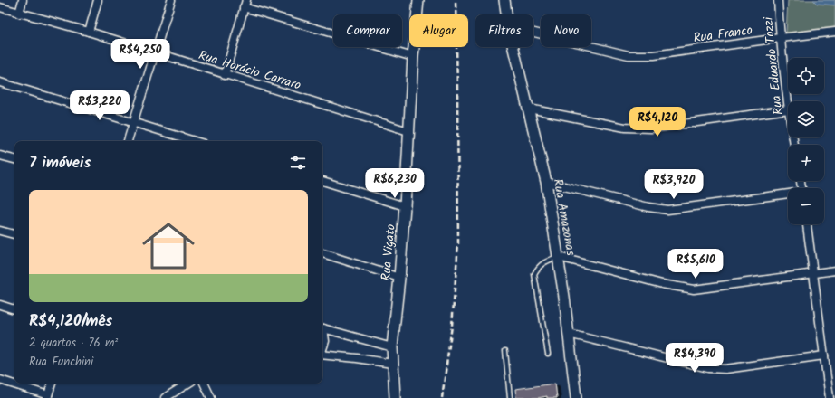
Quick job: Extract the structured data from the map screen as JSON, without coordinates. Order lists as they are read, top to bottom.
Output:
{
  "streets": {
    "street": [
      "Rua Franco",
      "Rua Eduardo Tozzi",
      "Rua Horácio Carraro",
      "Rua Amazonas",
      "Rua Vigato"
    ]
  },
  "crossings": [
    ["Rua Franco", "Rua Eduardo Tozzi"],
    ["Rua Horácio Carraro", "Rua Vigato"]
  ],
  "page": {
    "chip": [
      "Comprar",
      "Alugar",
      "Filtros",
      "Novo"
    ],
    "price": [
      "R$4,250",
      "R$3,220",
      "R$4,120",
      "R$6,230",
      "R$3,920",
      "R$5,610",
      "R$4,390"
    ],
    "map_buttons": ["+", "−"],
    "heading": "7 imóveis",
    "list": [
      {
        "name": "R$4,120/mês",
        "note": "2 quartos · 76 m² · Rua Funchini"
      }
    ]
  }
}
